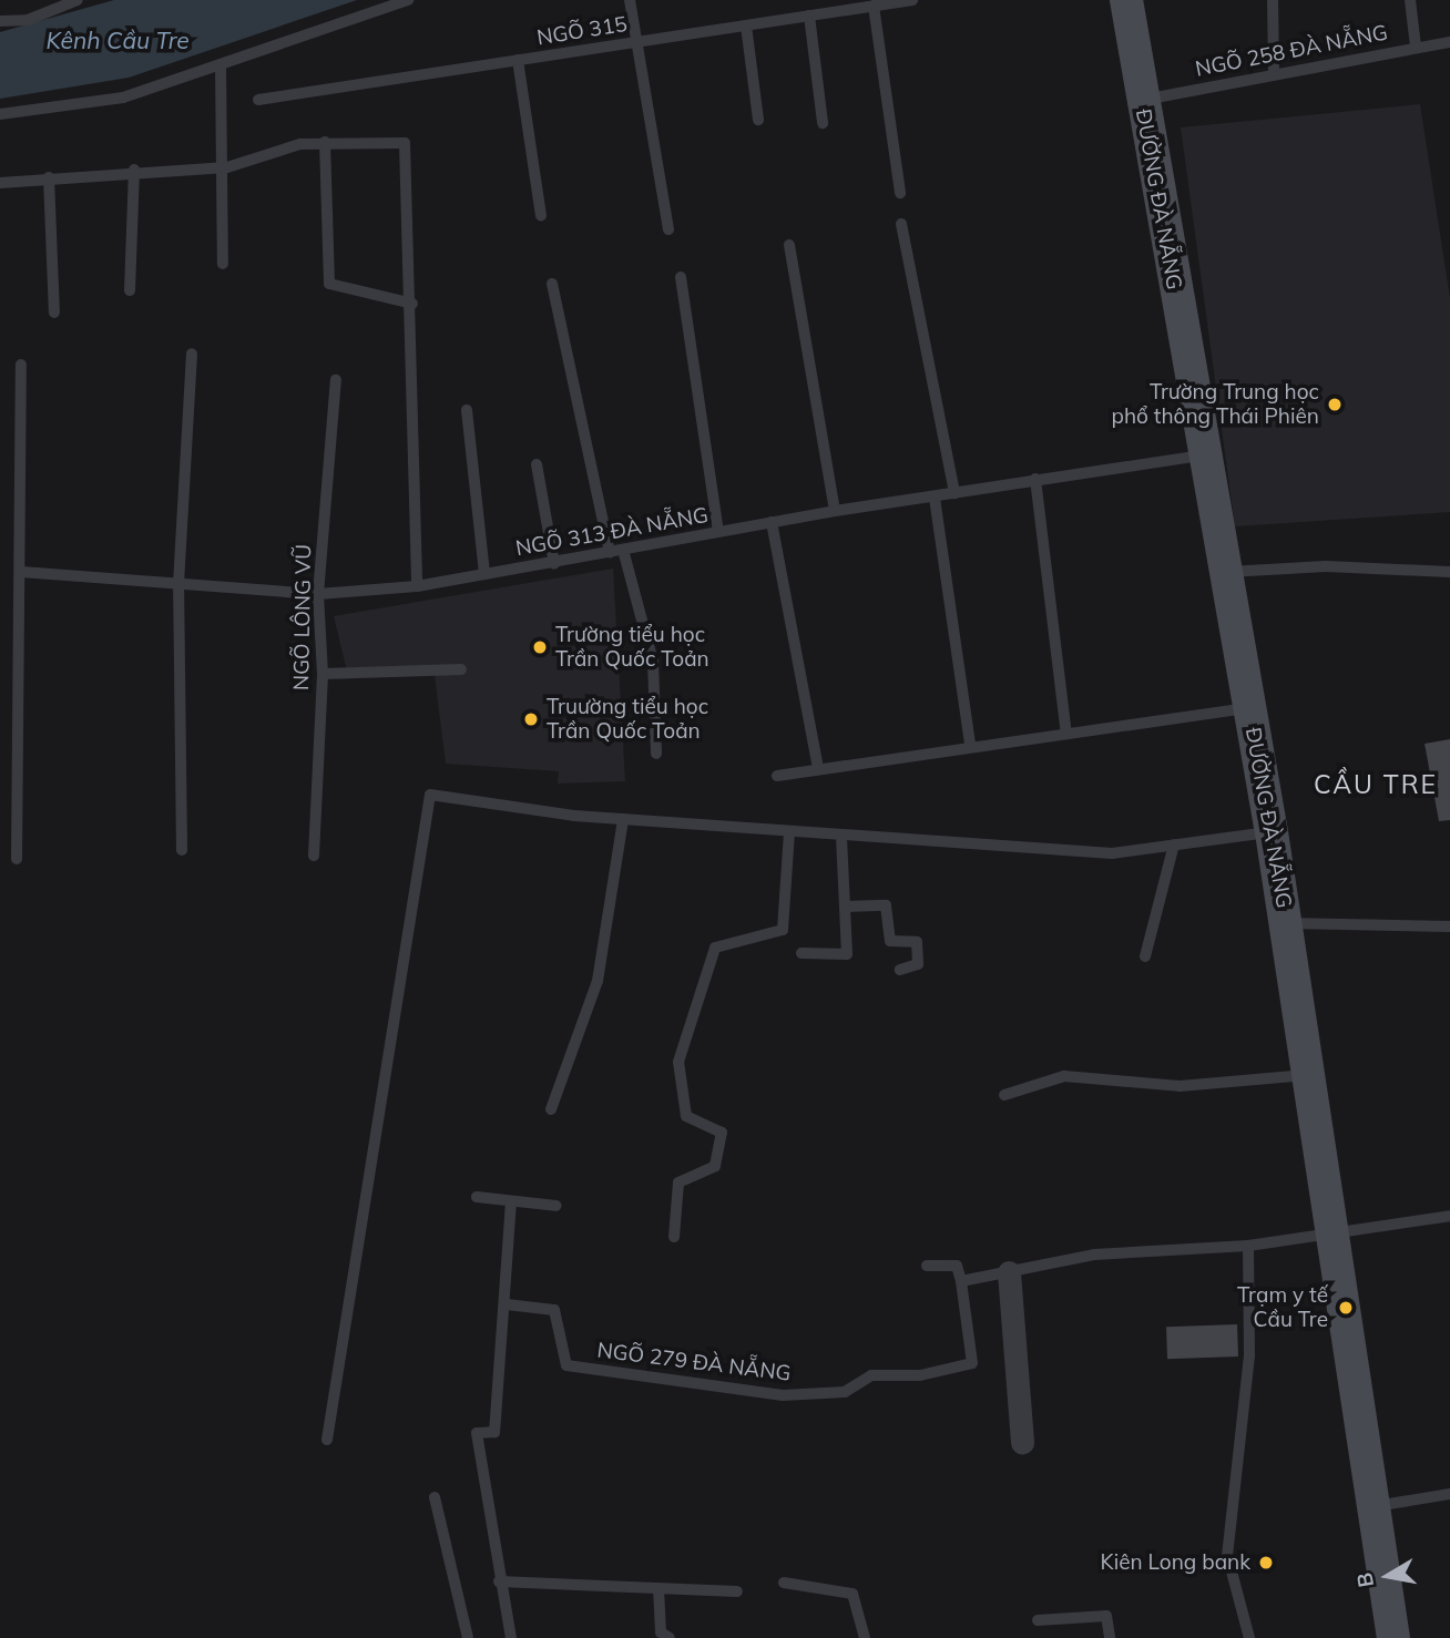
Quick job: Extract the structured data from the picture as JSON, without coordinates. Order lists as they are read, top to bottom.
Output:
{
  "streets": {
    "main road": ["ĐƯỜNG ĐÀ NẴNG"],
    "lane": [
      "NGÕ 315",
      "NGÕ 258 ĐÀ NẴNG",
      "NGÕ 313 ĐÀ NẴNG",
      "NGÕ LÔNG VŨ",
      "NGÕ 279 ĐÀ NẴNG"
    ]
  },
  "crossings": [
    ["NGÕ 258 ĐÀ NẴNG", "ĐƯỜNG ĐÀ NẴNG"],
    ["ĐƯỜNG ĐÀ NẴNG", "NGÕ 313 ĐÀ NẴNG"],
    ["NGÕ 313 ĐÀ NẴNG", "NGÕ LÔNG VŨ"]
  ],
  "districts": ["CẦU TRE"],
  "water": ["Kênh Cầu Tre"],
  "places": [
    "Trường Trung học phổ thông Thái Phiên",
    "Trường tiểu học Trần Quốc Toản",
    "Truường tiểu học Trần Quốc Toản",
    "Trạm y tế Cầu Tre",
    "Kiên Long bank"
  ],
  "north": "left"
}
